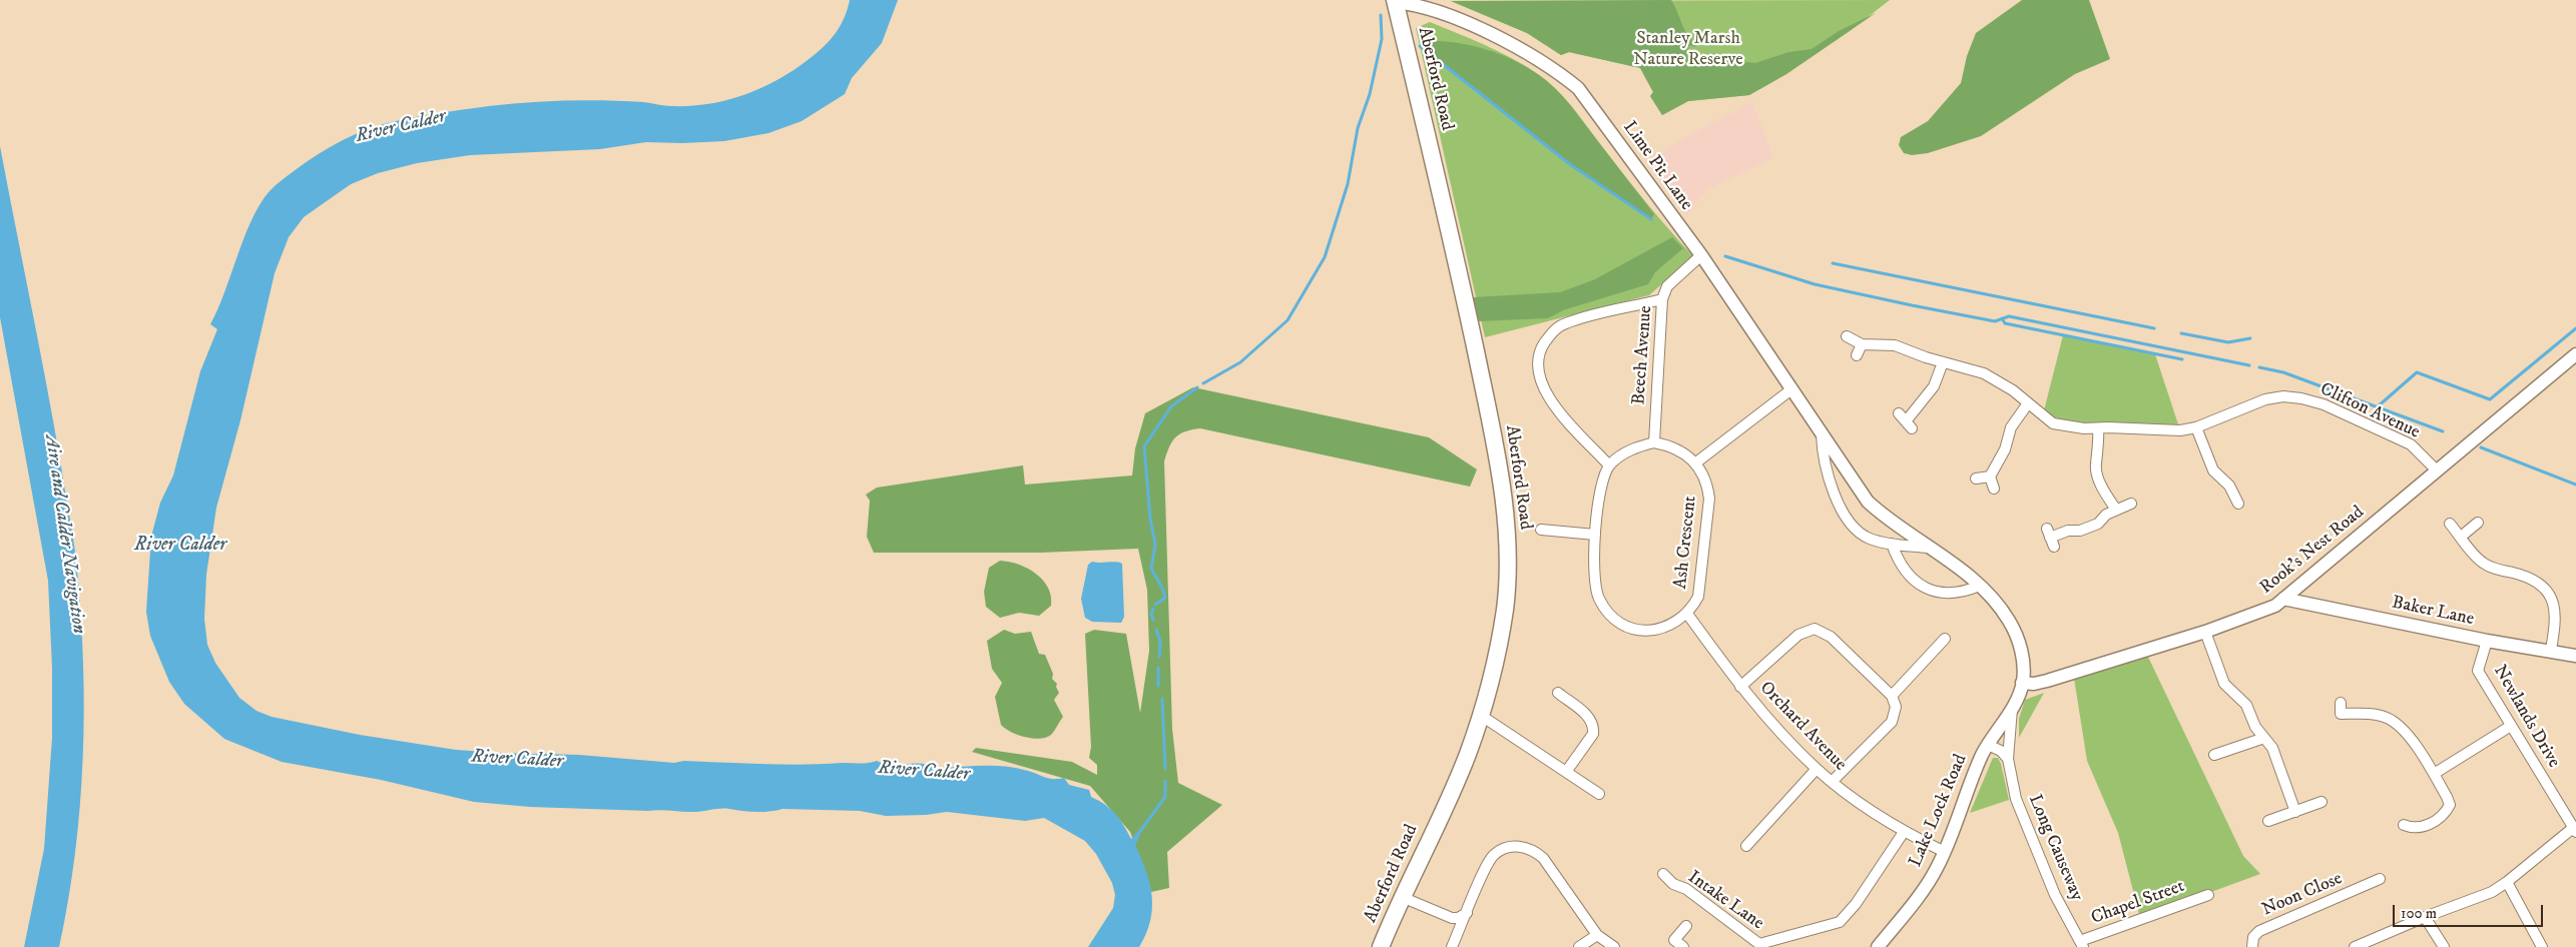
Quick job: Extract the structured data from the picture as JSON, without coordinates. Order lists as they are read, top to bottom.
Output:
{
  "streets": {
    "main road": ["Aberford Road"],
    "street": [
      "Lime Pit Lane",
      "Beech Avenue",
      "Clifton Avenue",
      "Ash Crescent",
      "Rook's Nest Road",
      "Baker Lane",
      "Newlands Drive",
      "Orchard Avenue",
      "Lake Lock Road",
      "Long Causeway",
      "Noon Close",
      "Intake Lane",
      "Chapel Street"
    ]
  },
  "crossings": [
    ["Aberford Road", "Lime Pit Lane"],
    ["Lime Pit Lane", "Beech Avenue"],
    ["Lime Pit Lane", "Rook's Nest Road"],
    ["Lime Pit Lane", "Lake Lock Road"],
    ["Beech Avenue", "Ash Crescent"],
    ["Beech Avenue", "Orchard Avenue"],
    ["Clifton Avenue", "Rook's Nest Road"],
    ["Ash Crescent", "Orchard Avenue"],
    ["Rook's Nest Road", "Baker Lane"],
    ["Rook's Nest Road", "Lake Lock Road"],
    ["Baker Lane", "Newlands Drive"],
    ["Orchard Avenue", "Lake Lock Road"],
    ["Orchard Avenue", "Intake Lane"],
    ["Lake Lock Road", "Long Causeway"],
    ["Long Causeway", "Chapel Street"]
  ],
  "water": ["River Calder", "Aire and Calder Navigation"],
  "parks": ["Stanley Marsh Nature Reserve"],
  "scale_bar": "100 m"
}
